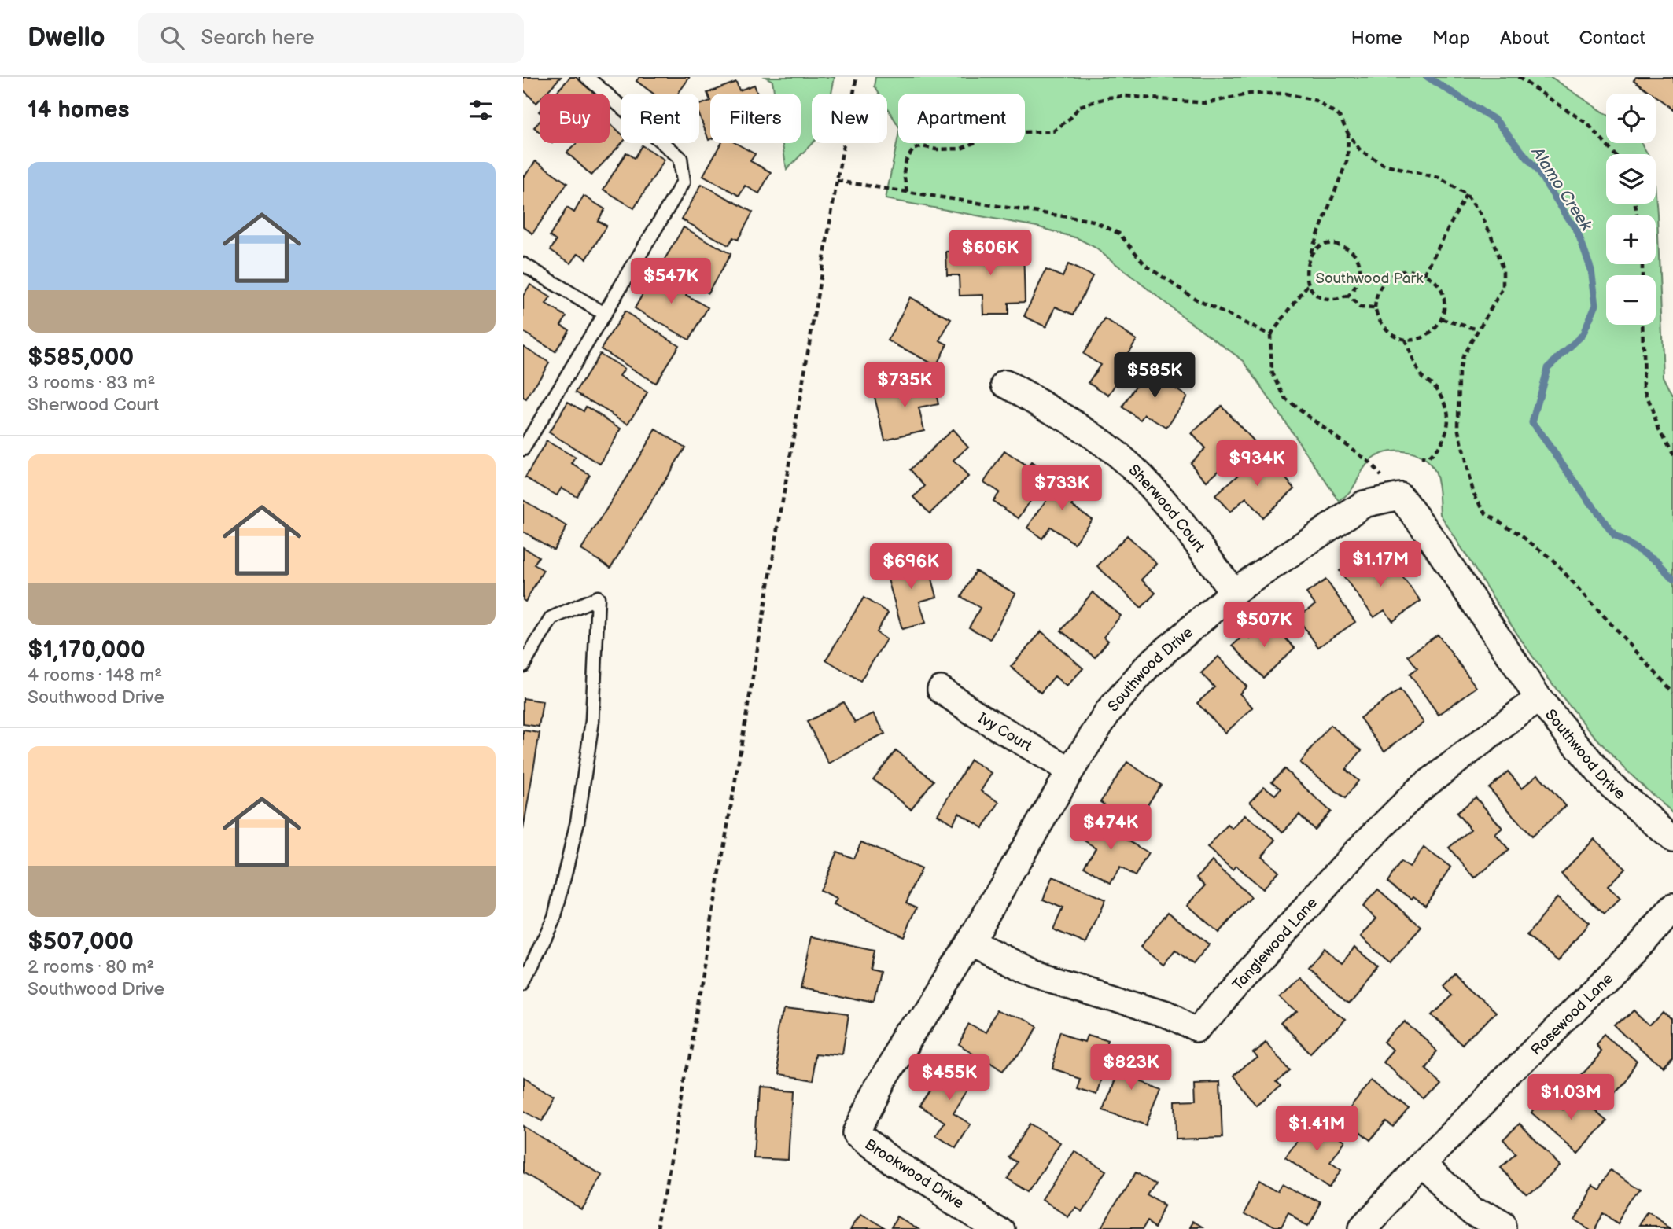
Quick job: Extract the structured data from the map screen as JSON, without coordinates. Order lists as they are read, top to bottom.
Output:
{
  "streets": {
    "street": [
      "Sherwood Court",
      "Southwood Drive",
      "Ivy Court",
      "Tanglewood Lane",
      "Rosewood Lane",
      "Brookwood Drive"
    ]
  },
  "crossings": [
    ["Sherwood Court", "Southwood Drive"],
    ["Southwood Drive", "Ivy Court"],
    ["Southwood Drive", "Tanglewood Lane"],
    ["Southwood Drive", "Brookwood Drive"]
  ],
  "water": ["Alamo Creek"],
  "parks": ["Southwood Park"],
  "page": {
    "header": "Dwello",
    "search": "Search here",
    "nav": [
      "Home",
      "Map",
      "About",
      "Contact"
    ],
    "heading": "14 homes",
    "map_buttons": ["+", "−"],
    "chip": [
      "Buy",
      "Rent",
      "Filters",
      "New",
      "Apartment"
    ],
    "list": [
      {
        "name": "$585,000",
        "note": "3 rooms · 83 m² · Sherwood Court"
      },
      {
        "name": "$1,170,000",
        "note": "4 rooms · 148 m² · Southwood Drive"
      },
      {
        "name": "$507,000",
        "note": "2 rooms · 80 m² · Southwood Drive"
      }
    ],
    "price": [
      "$606K",
      "$547K",
      "$585K",
      "$735K",
      "$934K",
      "$733K",
      "$1.17M",
      "$696K",
      "$507K",
      "$474K",
      "$823K",
      "$455K",
      "$1.03M",
      "$1.41M"
    ]
  }
}
